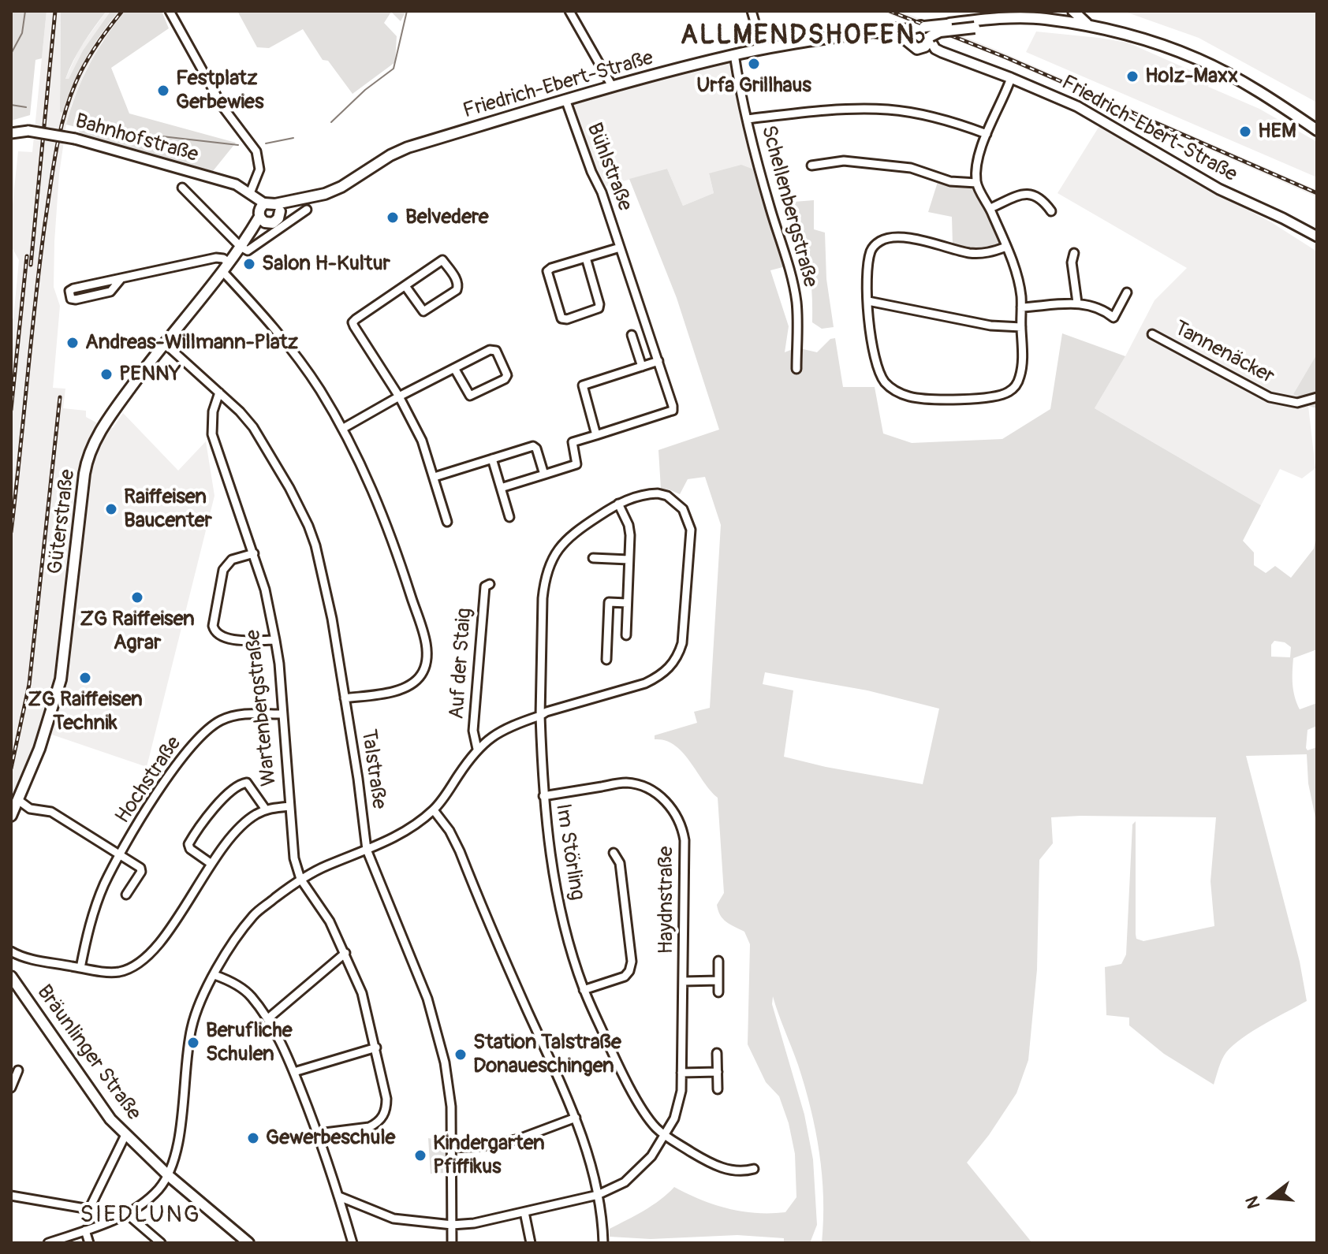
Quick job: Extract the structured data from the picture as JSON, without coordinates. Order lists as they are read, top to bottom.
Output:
{
  "streets": {
    "main road": ["Friedrich-Ebert-Straße", "Güterstraße", "Bräunlinger Straße"],
    "street": [
      "Bahnhofstraße",
      "Bühlstraße",
      "Schellenbergstraße",
      "Tannenäcker",
      "Auf der Staig",
      "Wartenbergstraße",
      "Talstraße",
      "Hochstraße",
      "Im Störling",
      "Haydnstraße"
    ]
  },
  "crossings": [
    ["Friedrich-Ebert-Straße", "Bahnhofstraße"],
    ["Friedrich-Ebert-Straße", "Bühlstraße"],
    ["Friedrich-Ebert-Straße", "Schellenbergstraße"],
    ["Friedrich-Ebert-Straße", "Güterstraße"],
    ["Bahnhofstraße", "Güterstraße"],
    ["Güterstraße", "Talstraße"],
    ["Auf der Staig", "Im Störling"],
    ["Wartenbergstraße", "Talstraße"],
    ["Wartenbergstraße", "Hochstraße"],
    ["Wartenbergstraße", "Im Störling"],
    ["Talstraße", "Im Störling"],
    ["Talstraße", "Haydnstraße"],
    ["Im Störling", "Haydnstraße"],
    ["Im Störling", "Bräunlinger Straße"]
  ],
  "districts": ["ALLMENDSHOFEN", "SIEDLUNG"],
  "places": [
    "Urfa Grillhaus",
    "Holz-Maxx",
    "Festplatz Gerbewies",
    "HEM",
    "Belvedere",
    "Salon H-Kultur",
    "Andreas-Willmann-Platz",
    "PENNY",
    "Raiffeisen Baucenter",
    "ZG Raiffeisen Agrar",
    "ZG Raiffeisen Technik",
    "Berufliche Schulen",
    "Station Talstraße Donaueschingen",
    "Gewerbeschule",
    "Kindergarten Pfiffikus"
  ],
  "north": "left"
}
